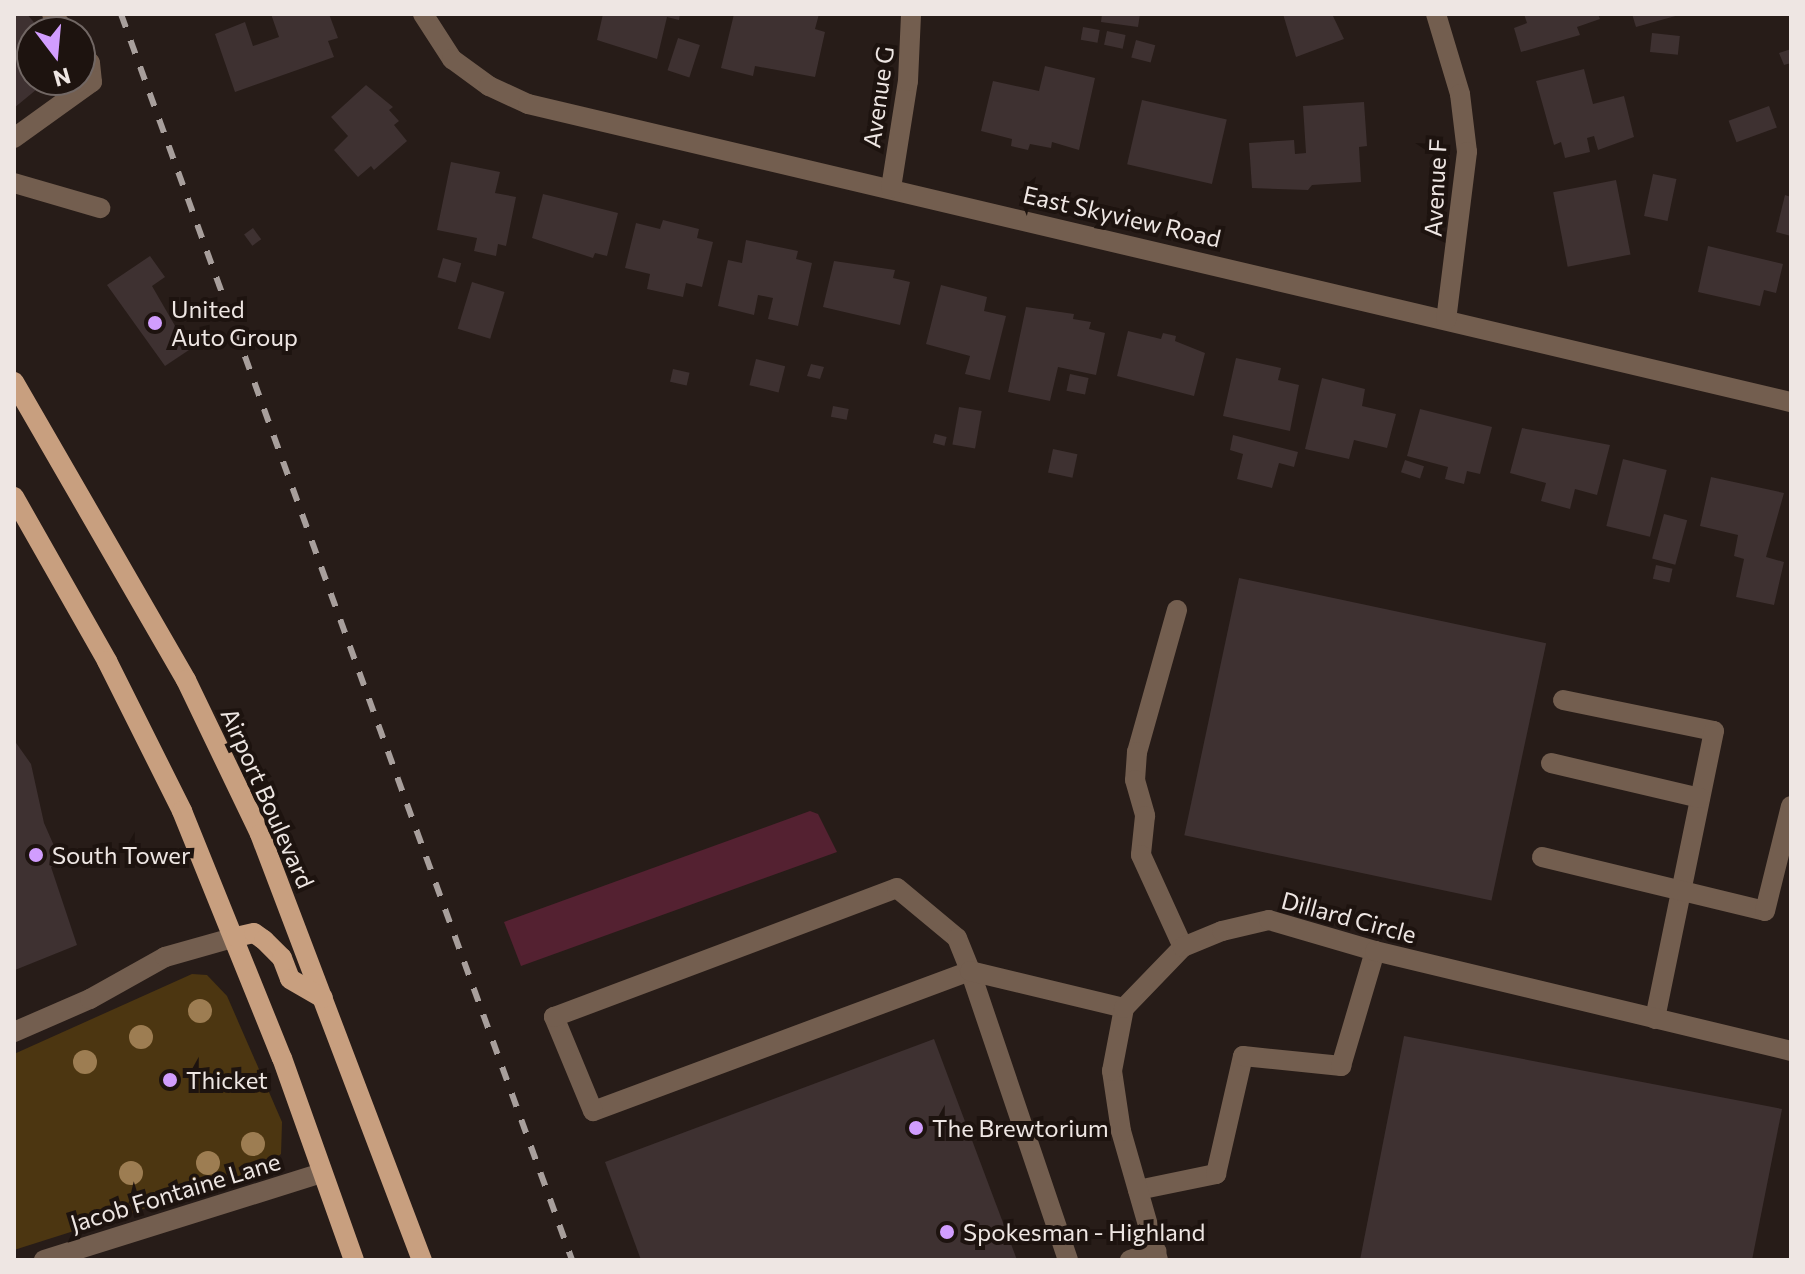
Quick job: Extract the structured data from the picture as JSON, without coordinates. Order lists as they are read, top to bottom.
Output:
{
  "streets": {
    "main road": ["Airport Boulevard"],
    "street": [
      "Avenue G",
      "Avenue F",
      "East Skyview Road",
      "Dillard Circle",
      "Jacob Fontaine Lane"
    ]
  },
  "crossings": [
    ["Avenue G", "East Skyview Road"],
    ["Avenue F", "East Skyview Road"]
  ],
  "places": [
    "United Auto Group",
    "South Tower",
    "Thicket",
    "The Brewtorium",
    "Spokesman - Highland"
  ],
  "north": "bottom"
}
